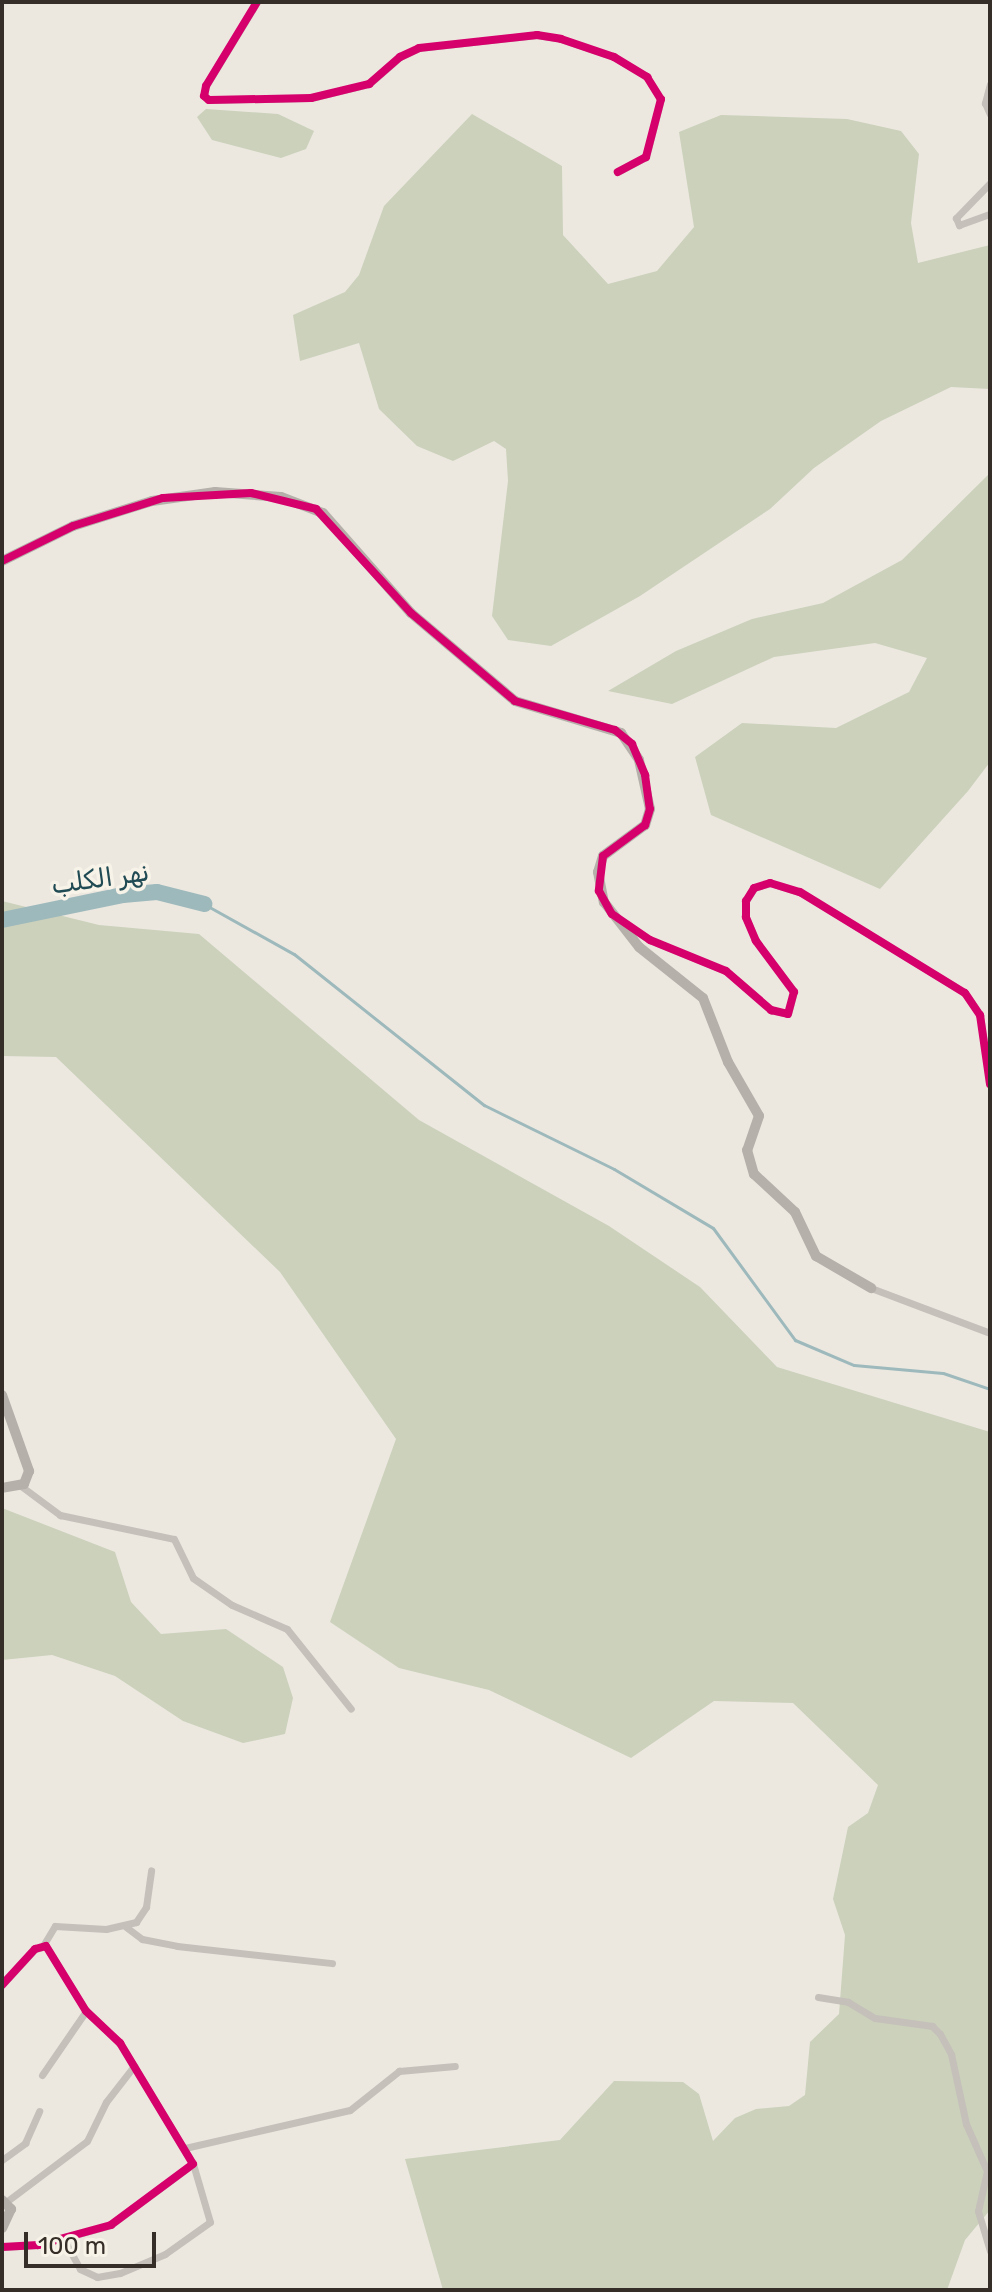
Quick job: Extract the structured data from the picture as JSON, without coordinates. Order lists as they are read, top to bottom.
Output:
{
  "water": ["نهر الكلب"],
  "scale_bar": "100 m"
}
